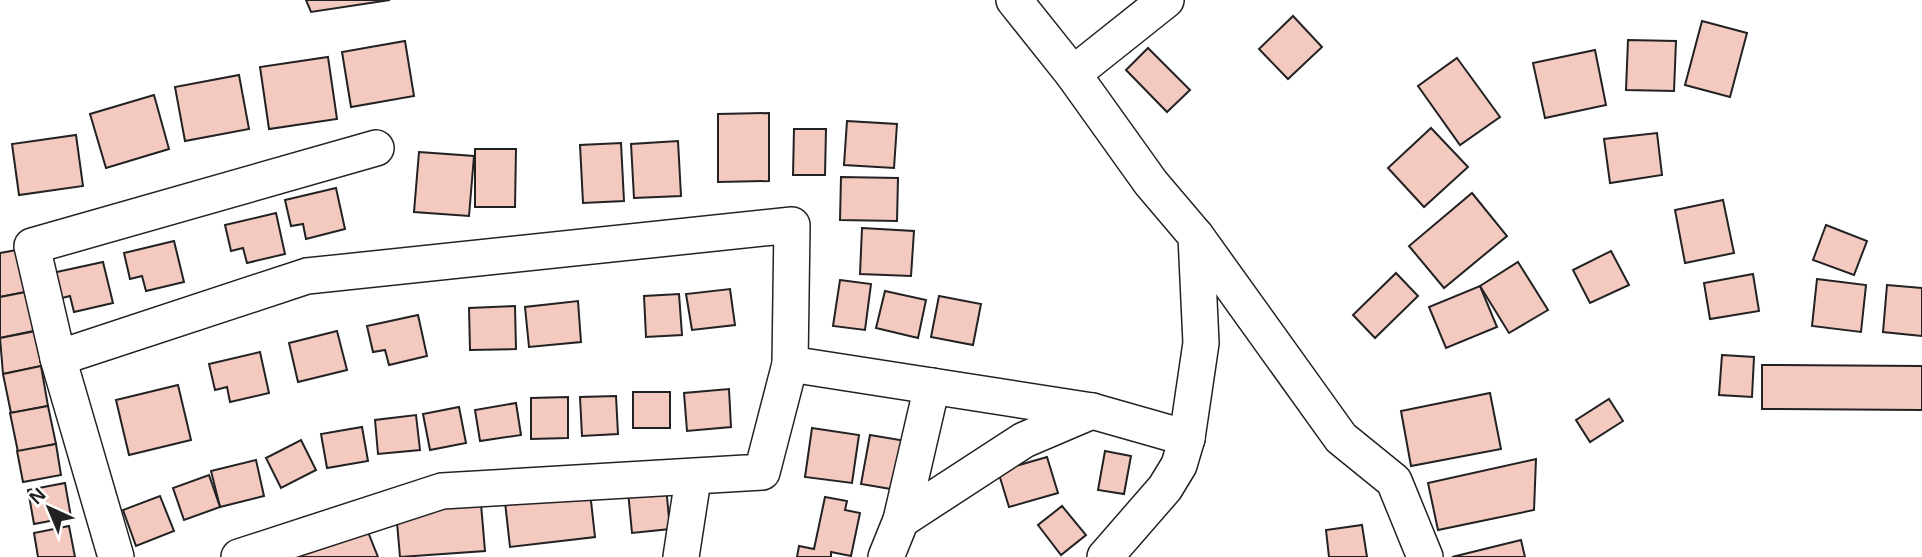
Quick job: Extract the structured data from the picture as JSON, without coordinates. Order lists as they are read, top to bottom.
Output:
{
  "north": "top left"
}
